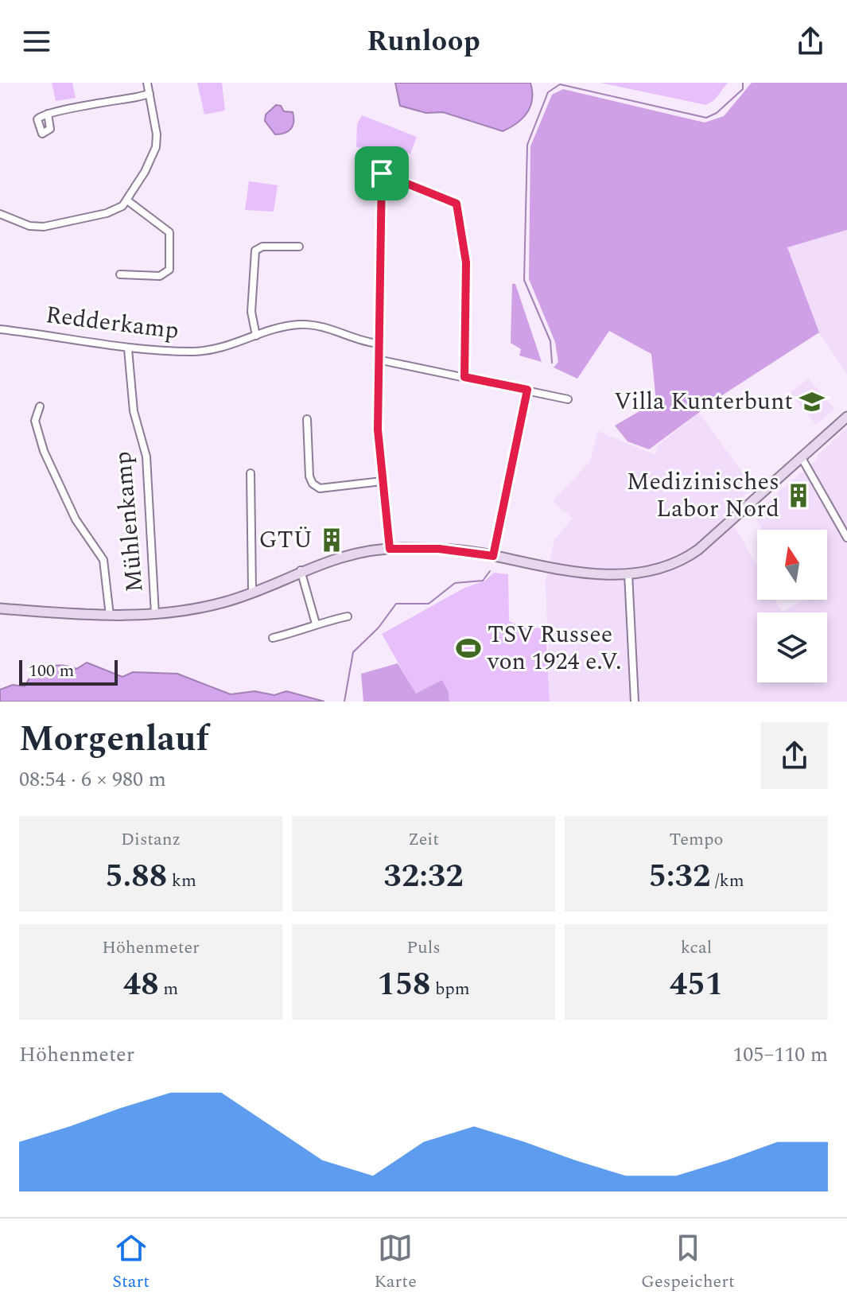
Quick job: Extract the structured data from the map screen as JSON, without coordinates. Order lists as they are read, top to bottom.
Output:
{
  "streets": {
    "street": ["Redderkamp", "Mühlenkamp"]
  },
  "crossings": [
    ["Redderkamp", "Mühlenkamp"]
  ],
  "places": {
    "school or university": ["Villa Kunterbunt"],
    "building": ["Medizinisches Labor Nord", "GTÜ"],
    "sports": ["TSV Russee von 1924 e.V."]
  },
  "scale_bar": "100 m",
  "north": "top",
  "page": {
    "header": "Runloop",
    "scale": "100 m",
    "heading": ["Morgenlauf", "08:54 · 6 × 980 m"],
    "stats": [
      ["Distanz", "5.88 km"],
      ["Zeit", "32:32"],
      ["Tempo", "5:32 /km"],
      ["Höhenmeter", "48 m"],
      ["Puls", "158 bpm"],
      ["kcal", "451"]
    ],
    "chart": ["Höhenmeter", "105–110 m"],
    "tabs": ["Start", "Karte", "Gespeichert"]
  }
}
